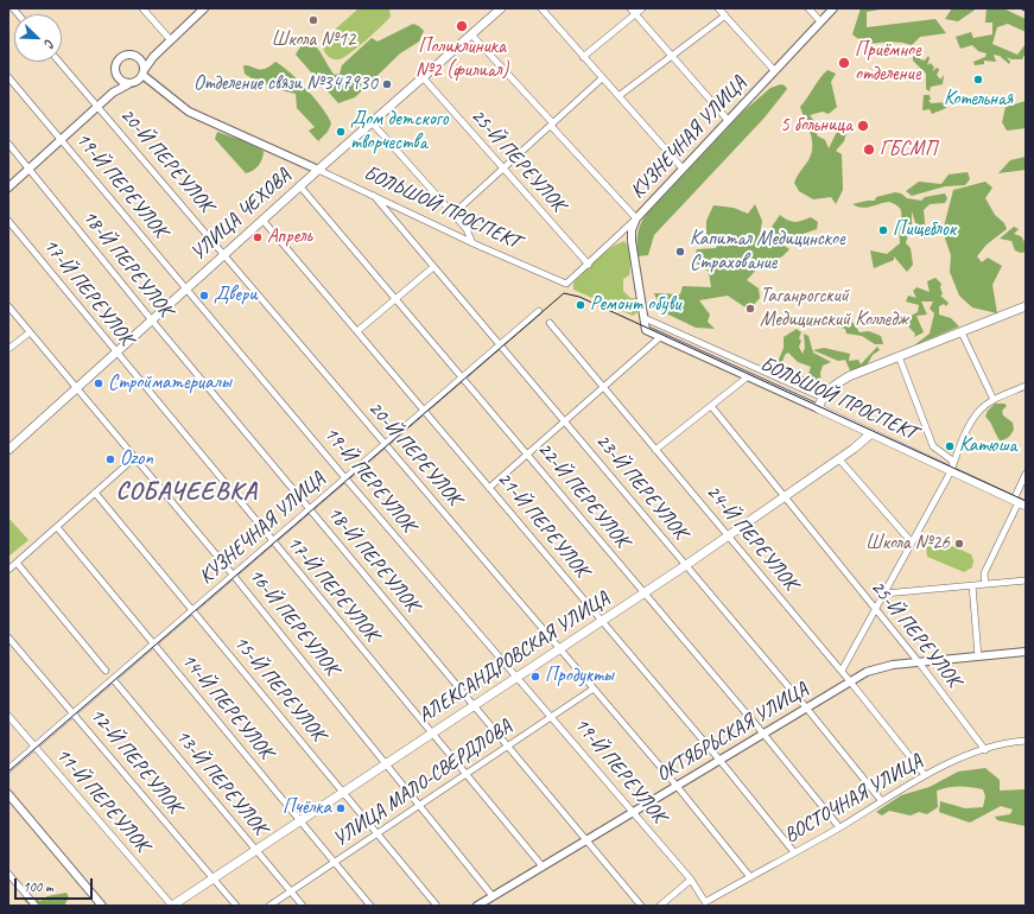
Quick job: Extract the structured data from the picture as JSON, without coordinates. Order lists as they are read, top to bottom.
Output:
{
  "streets": {
    "main road": ["БОЛЬШОЙ ПРОСПЕКТ", "УЛИЦА ЧЕХОВА", "АЛЕКСАНДРОВСКАЯ УЛИЦА"],
    "street": [
      "КУЗНЕЧНАЯ УЛИЦА",
      "20-Й ПЕРЕУЛОК",
      "25-Й ПЕРЕУЛОК",
      "19-Й ПЕРЕУЛОК",
      "18-Й ПЕРЕУЛОК",
      "17-Й ПЕРЕУЛОК",
      "23-Й ПЕРЕУЛОК",
      "22-Й ПЕРЕУЛОК",
      "21-Й ПЕРЕУЛОК",
      "24-Й ПЕРЕУЛОК",
      "16-Й ПЕРЕУЛОК",
      "15-Й ПЕРЕУЛОК",
      "14-Й ПЕРЕУЛОК",
      "ОКТЯБРЬСКАЯ УЛИЦА",
      "12-Й ПЕРЕУЛОК",
      "13-Й ПЕРЕУЛОК",
      "УЛИЦА МАЛО-СВЕРДЛОВА",
      "ВОСТОЧНАЯ УЛИЦА",
      "11-Й ПЕРЕУЛОК"
    ]
  },
  "crossings": [
    ["КУЗНЕЧНАЯ УЛИЦА", "20-Й ПЕРЕУЛОК"],
    ["КУЗНЕЧНАЯ УЛИЦА", "25-Й ПЕРЕУЛОК"],
    ["КУЗНЕЧНАЯ УЛИЦА", "19-Й ПЕРЕУЛОК"],
    ["КУЗНЕЧНАЯ УЛИЦА", "БОЛЬШОЙ ПРОСПЕКТ"],
    ["КУЗНЕЧНАЯ УЛИЦА", "18-Й ПЕРЕУЛОК"],
    ["КУЗНЕЧНАЯ УЛИЦА", "17-Й ПЕРЕУЛОК"],
    ["КУЗНЕЧНАЯ УЛИЦА", "23-Й ПЕРЕУЛОК"],
    ["КУЗНЕЧНАЯ УЛИЦА", "22-Й ПЕРЕУЛОК"],
    ["КУЗНЕЧНАЯ УЛИЦА", "21-Й ПЕРЕУЛОК"],
    ["КУЗНЕЧНАЯ УЛИЦА", "16-Й ПЕРЕУЛОК"],
    ["КУЗНЕЧНАЯ УЛИЦА", "15-Й ПЕРЕУЛОК"],
    ["КУЗНЕЧНАЯ УЛИЦА", "14-Й ПЕРЕУЛОК"],
    ["КУЗНЕЧНАЯ УЛИЦА", "12-Й ПЕРЕУЛОК"],
    ["КУЗНЕЧНАЯ УЛИЦА", "13-Й ПЕРЕУЛОК"],
    ["КУЗНЕЧНАЯ УЛИЦА", "11-Й ПЕРЕУЛОК"],
    ["20-Й ПЕРЕУЛОК", "УЛИЦА ЧЕХОВА"],
    ["20-Й ПЕРЕУЛОК", "АЛЕКСАНДРОВСКАЯ УЛИЦА"],
    ["20-Й ПЕРЕУЛОК", "ОКТЯБРЬСКАЯ УЛИЦА"],
    ["20-Й ПЕРЕУЛОК", "УЛИЦА МАЛО-СВЕРДЛОВА"],
    ["20-Й ПЕРЕУЛОК", "ВОСТОЧНАЯ УЛИЦА"],
    ["25-Й ПЕРЕУЛОК", "УЛИЦА ЧЕХОВА"],
    ["25-Й ПЕРЕУЛОК", "АЛЕКСАНДРОВСКАЯ УЛИЦА"],
    ["25-Й ПЕРЕУЛОК", "ОКТЯБРЬСКАЯ УЛИЦА"],
    ["25-Й ПЕРЕУЛОК", "ВОСТОЧНАЯ УЛИЦА"],
    ["19-Й ПЕРЕУЛОК", "УЛИЦА ЧЕХОВА"],
    ["19-Й ПЕРЕУЛОК", "АЛЕКСАНДРОВСКАЯ УЛИЦА"],
    ["19-Й ПЕРЕУЛОК", "ОКТЯБРЬСКАЯ УЛИЦА"],
    ["19-Й ПЕРЕУЛОК", "УЛИЦА МАЛО-СВЕРДЛОВА"],
    ["19-Й ПЕРЕУЛОК", "ВОСТОЧНАЯ УЛИЦА"],
    ["БОЛЬШОЙ ПРОСПЕКТ", "УЛИЦА ЧЕХОВА"],
    ["БОЛЬШОЙ ПРОСПЕКТ", "23-Й ПЕРЕУЛОК"],
    ["БОЛЬШОЙ ПРОСПЕКТ", "АЛЕКСАНДРОВСКАЯ УЛИЦА"],
    ["УЛИЦА ЧЕХОВА", "18-Й ПЕРЕУЛОК"],
    ["УЛИЦА ЧЕХОВА", "17-Й ПЕРЕУЛОК"],
    ["УЛИЦА ЧЕХОВА", "22-Й ПЕРЕУЛОК"],
    ["УЛИЦА ЧЕХОВА", "21-Й ПЕРЕУЛОК"],
    ["УЛИЦА ЧЕХОВА", "16-Й ПЕРЕУЛОК"],
    ["18-Й ПЕРЕУЛОК", "АЛЕКСАНДРОВСКАЯ УЛИЦА"],
    ["18-Й ПЕРЕУЛОК", "ОКТЯБРЬСКАЯ УЛИЦА"],
    ["18-Й ПЕРЕУЛОК", "УЛИЦА МАЛО-СВЕРДЛОВА"],
    ["17-Й ПЕРЕУЛОК", "АЛЕКСАНДРОВСКАЯ УЛИЦА"],
    ["17-Й ПЕРЕУЛОК", "ОКТЯБРЬСКАЯ УЛИЦА"],
    ["17-Й ПЕРЕУЛОК", "УЛИЦА МАЛО-СВЕРДЛОВА"],
    ["23-Й ПЕРЕУЛОК", "АЛЕКСАНДРОВСКАЯ УЛИЦА"],
    ["23-Й ПЕРЕУЛОК", "ОКТЯБРЬСКАЯ УЛИЦА"],
    ["23-Й ПЕРЕУЛОК", "ВОСТОЧНАЯ УЛИЦА"],
    ["22-Й ПЕРЕУЛОК", "АЛЕКСАНДРОВСКАЯ УЛИЦА"],
    ["22-Й ПЕРЕУЛОК", "ОКТЯБРЬСКАЯ УЛИЦА"],
    ["22-Й ПЕРЕУЛОК", "ВОСТОЧНАЯ УЛИЦА"],
    ["21-Й ПЕРЕУЛОК", "АЛЕКСАНДРОВСКАЯ УЛИЦА"],
    ["21-Й ПЕРЕУЛОК", "ОКТЯБРЬСКАЯ УЛИЦА"],
    ["21-Й ПЕРЕУЛОК", "ВОСТОЧНАЯ УЛИЦА"],
    ["24-Й ПЕРЕУЛОК", "АЛЕКСАНДРОВСКАЯ УЛИЦА"],
    ["24-Й ПЕРЕУЛОК", "ОКТЯБРЬСКАЯ УЛИЦА"],
    ["24-Й ПЕРЕУЛОК", "ВОСТОЧНАЯ УЛИЦА"],
    ["16-Й ПЕРЕУЛОК", "АЛЕКСАНДРОВСКАЯ УЛИЦА"],
    ["16-Й ПЕРЕУЛОК", "ОКТЯБРЬСКАЯ УЛИЦА"],
    ["16-Й ПЕРЕУЛОК", "УЛИЦА МАЛО-СВЕРДЛОВА"],
    ["АЛЕКСАНДРОВСКАЯ УЛИЦА", "15-Й ПЕРЕУЛОК"],
    ["АЛЕКСАНДРОВСКАЯ УЛИЦА", "14-Й ПЕРЕУЛОК"],
    ["АЛЕКСАНДРОВСКАЯ УЛИЦА", "12-Й ПЕРЕУЛОК"],
    ["АЛЕКСАНДРОВСКАЯ УЛИЦА", "13-Й ПЕРЕУЛОК"],
    ["АЛЕКСАНДРОВСКАЯ УЛИЦА", "11-Й ПЕРЕУЛОК"],
    ["15-Й ПЕРЕУЛОК", "УЛИЦА МАЛО-СВЕРДЛОВА"],
    ["14-Й ПЕРЕУЛОК", "УЛИЦА МАЛО-СВЕРДЛОВА"],
    ["13-Й ПЕРЕУЛОК", "УЛИЦА МАЛО-СВЕРДЛОВА"]
  ],
  "districts": ["СОБАЧЕЕВКА"],
  "places": [
    "Школа №12",
    "Поликлиника №2 (филиал)",
    "Приёмное отделение",
    "Котельная",
    "Отделение связи №347930",
    "5 больница",
    "Дом детского творчества",
    "ГБСМП",
    "Пищеблок",
    "Апрель",
    "Капитал Медицинское Страхование",
    "Двери",
    "Ремонт обуви",
    "Таганрогский Медицинский Колледж",
    "Стройматериалы",
    "Катюша",
    "Ozon",
    "Школа №26",
    "Продукты",
    "Пчёлка"
  ],
  "scale_bar": "100 m",
  "north": "bottom right"
}
